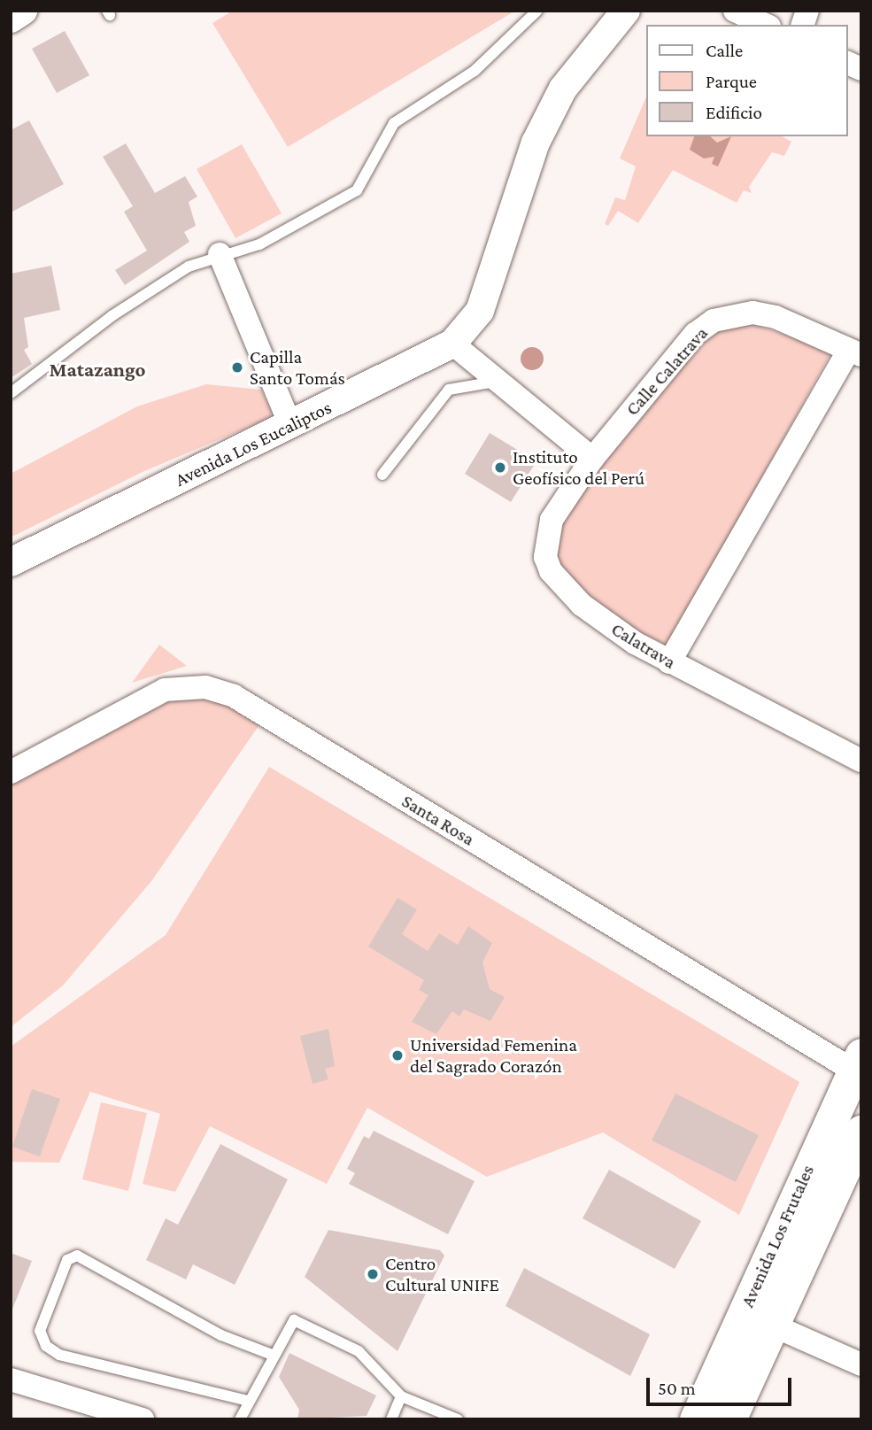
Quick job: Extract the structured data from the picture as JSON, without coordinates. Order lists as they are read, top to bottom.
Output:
{
  "streets": {
    "main road": ["Avenida Los Frutales"],
    "street": [
      "Calle Calatrava",
      "Avenida Los Eucaliptos",
      "Calatrava",
      "Santa Rosa"
    ]
  },
  "crossings": [
    ["Calle Calatrava", "Calatrava"],
    ["Santa Rosa", "Avenida Los Frutales"]
  ],
  "districts": ["Matazango"],
  "places": [
    "Capilla Santo Tomás",
    "Instituto Geofísico del Perú",
    "Universidad Femenina del Sagrado Corazón",
    "Centro Cultural UNIFE"
  ],
  "legend": ["Calle", "Parque", "Edificio"],
  "scale_bar": "50 m"
}
